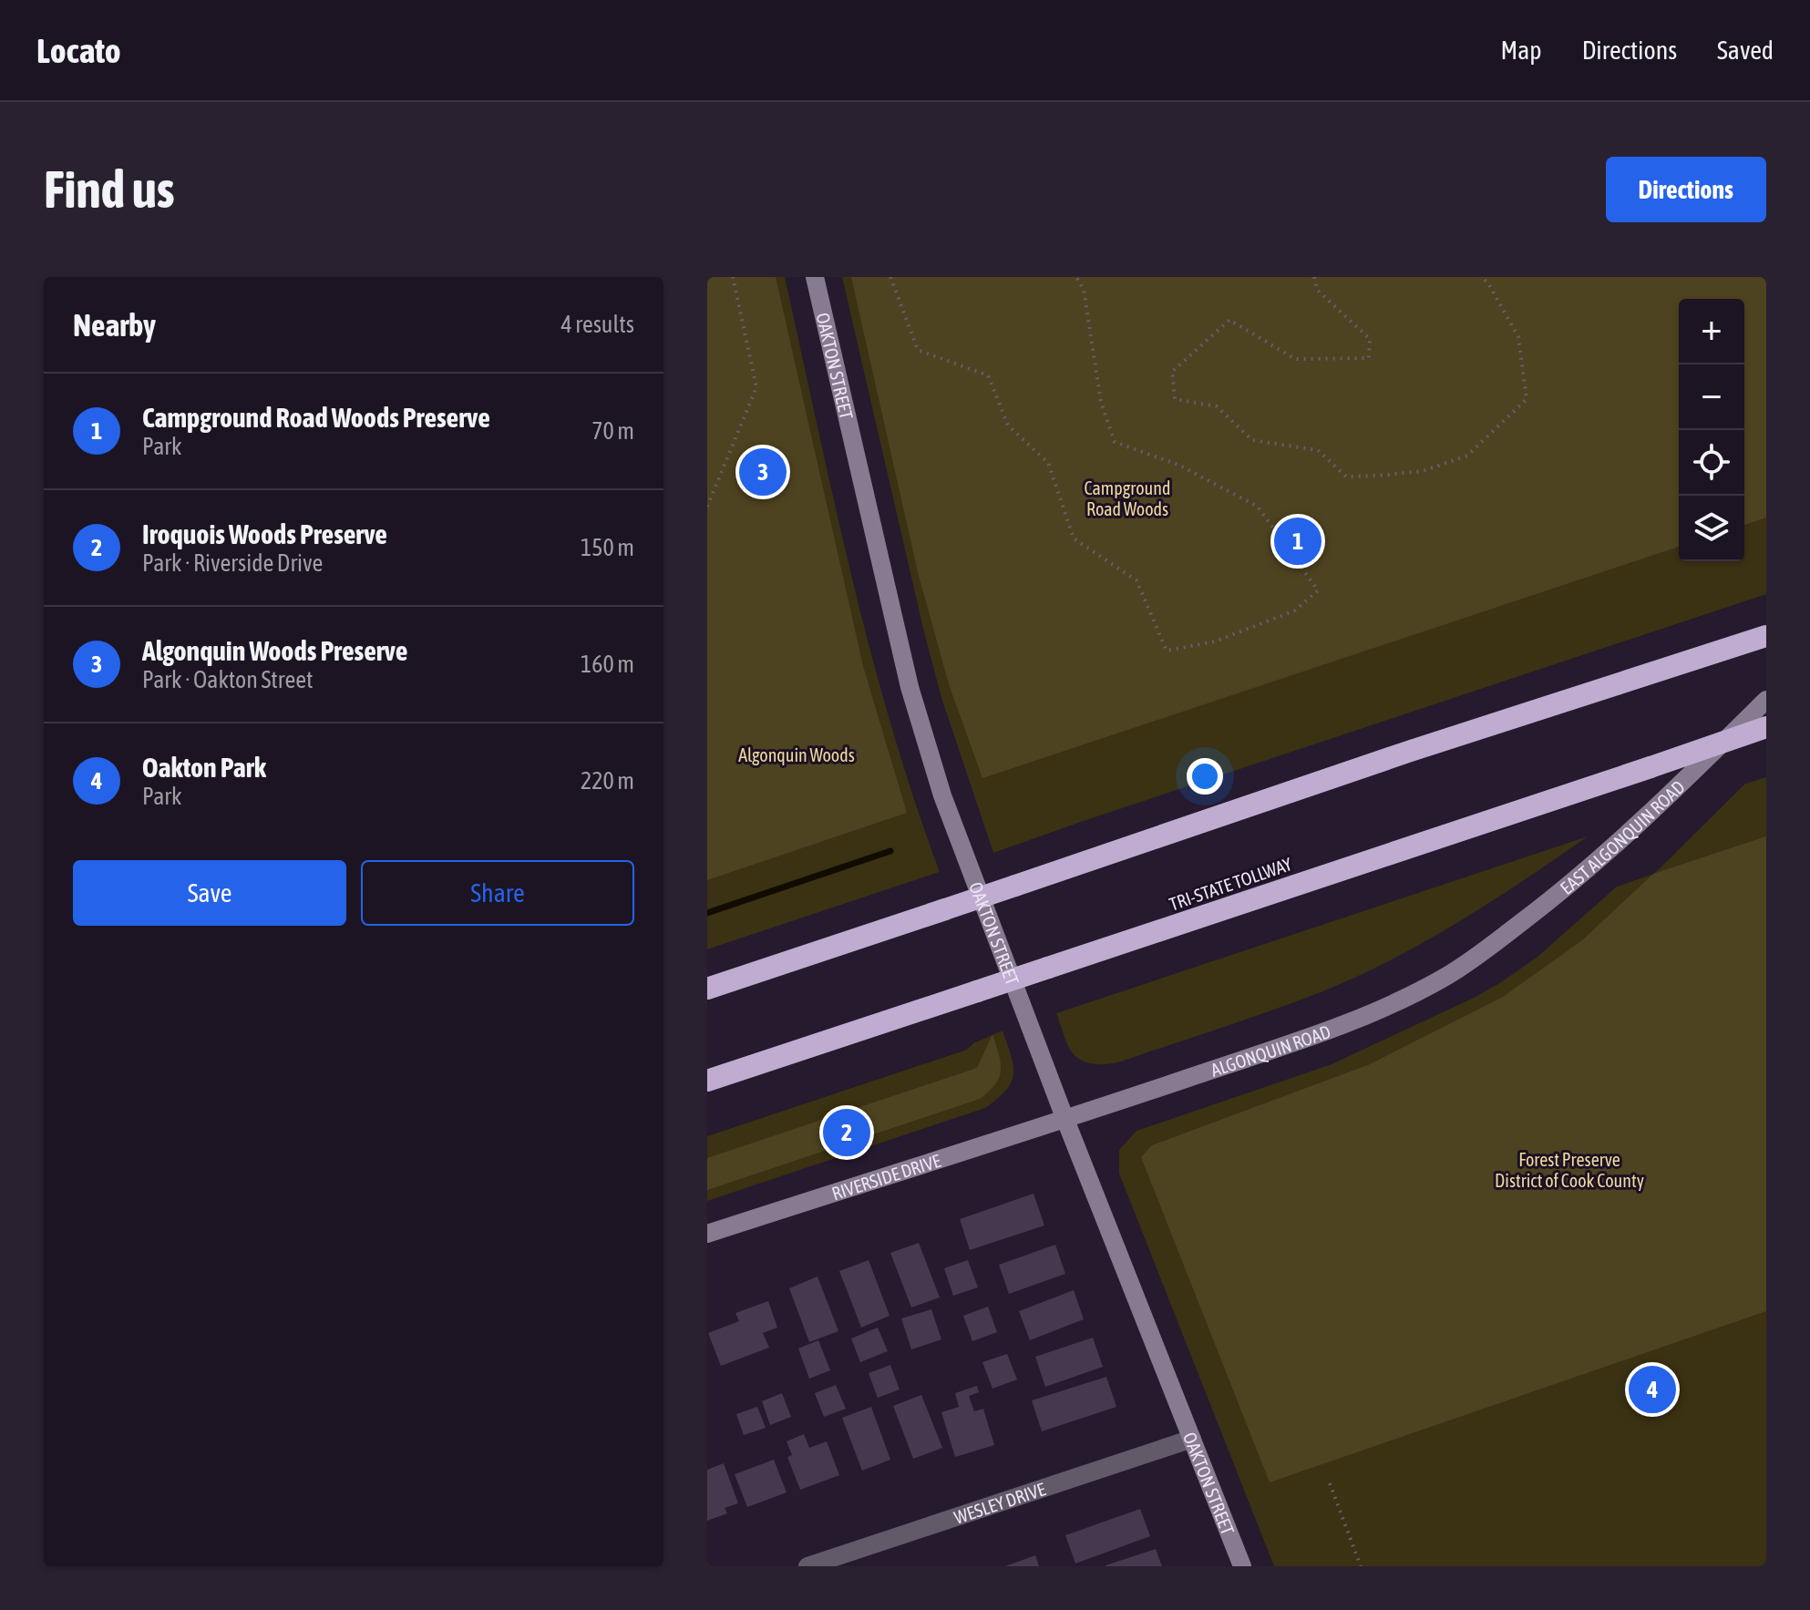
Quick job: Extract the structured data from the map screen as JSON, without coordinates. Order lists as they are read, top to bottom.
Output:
{
  "streets": {
    "highway": ["TRI-STATE TOLLWAY"],
    "main road": [
      "OAKTON STREET",
      "EAST ALGONQUIN ROAD",
      "ALGONQUIN ROAD",
      "RIVERSIDE DRIVE"
    ],
    "street": ["WESLEY DRIVE"]
  },
  "crossings": [
    ["OAKTON STREET", "ALGONQUIN ROAD"],
    ["OAKTON STREET", "RIVERSIDE DRIVE"],
    ["OAKTON STREET", "WESLEY DRIVE"],
    ["EAST ALGONQUIN ROAD", "ALGONQUIN ROAD"],
    ["ALGONQUIN ROAD", "RIVERSIDE DRIVE"]
  ],
  "parks": ["Campground Road Woods", "Algonquin Woods", "Forest Preserve District of Cook County"],
  "page": {
    "header": "Locato",
    "nav": ["Map", "Directions", "Saved"],
    "buttons": [
      "Directions",
      ["Save", "Share"]
    ],
    "title": "Find us",
    "heading": ["Nearby", "4 results"],
    "map_buttons": ["+", "−"],
    "list": [
      {
        "mark": "1",
        "name": "Campground Road Woods Preserve",
        "note": "Park",
        "value": "70 m"
      },
      {
        "mark": "2",
        "name": "Iroquois Woods Preserve",
        "note": "Park · Riverside Drive",
        "value": "150 m"
      },
      {
        "mark": "3",
        "name": "Algonquin Woods Preserve",
        "note": "Park · Oakton Street",
        "value": "160 m"
      },
      {
        "mark": "4",
        "name": "Oakton Park",
        "note": "Park",
        "value": "220 m"
      }
    ],
    "pins": [
      "3",
      "1",
      "2",
      "4"
    ]
  }
}
